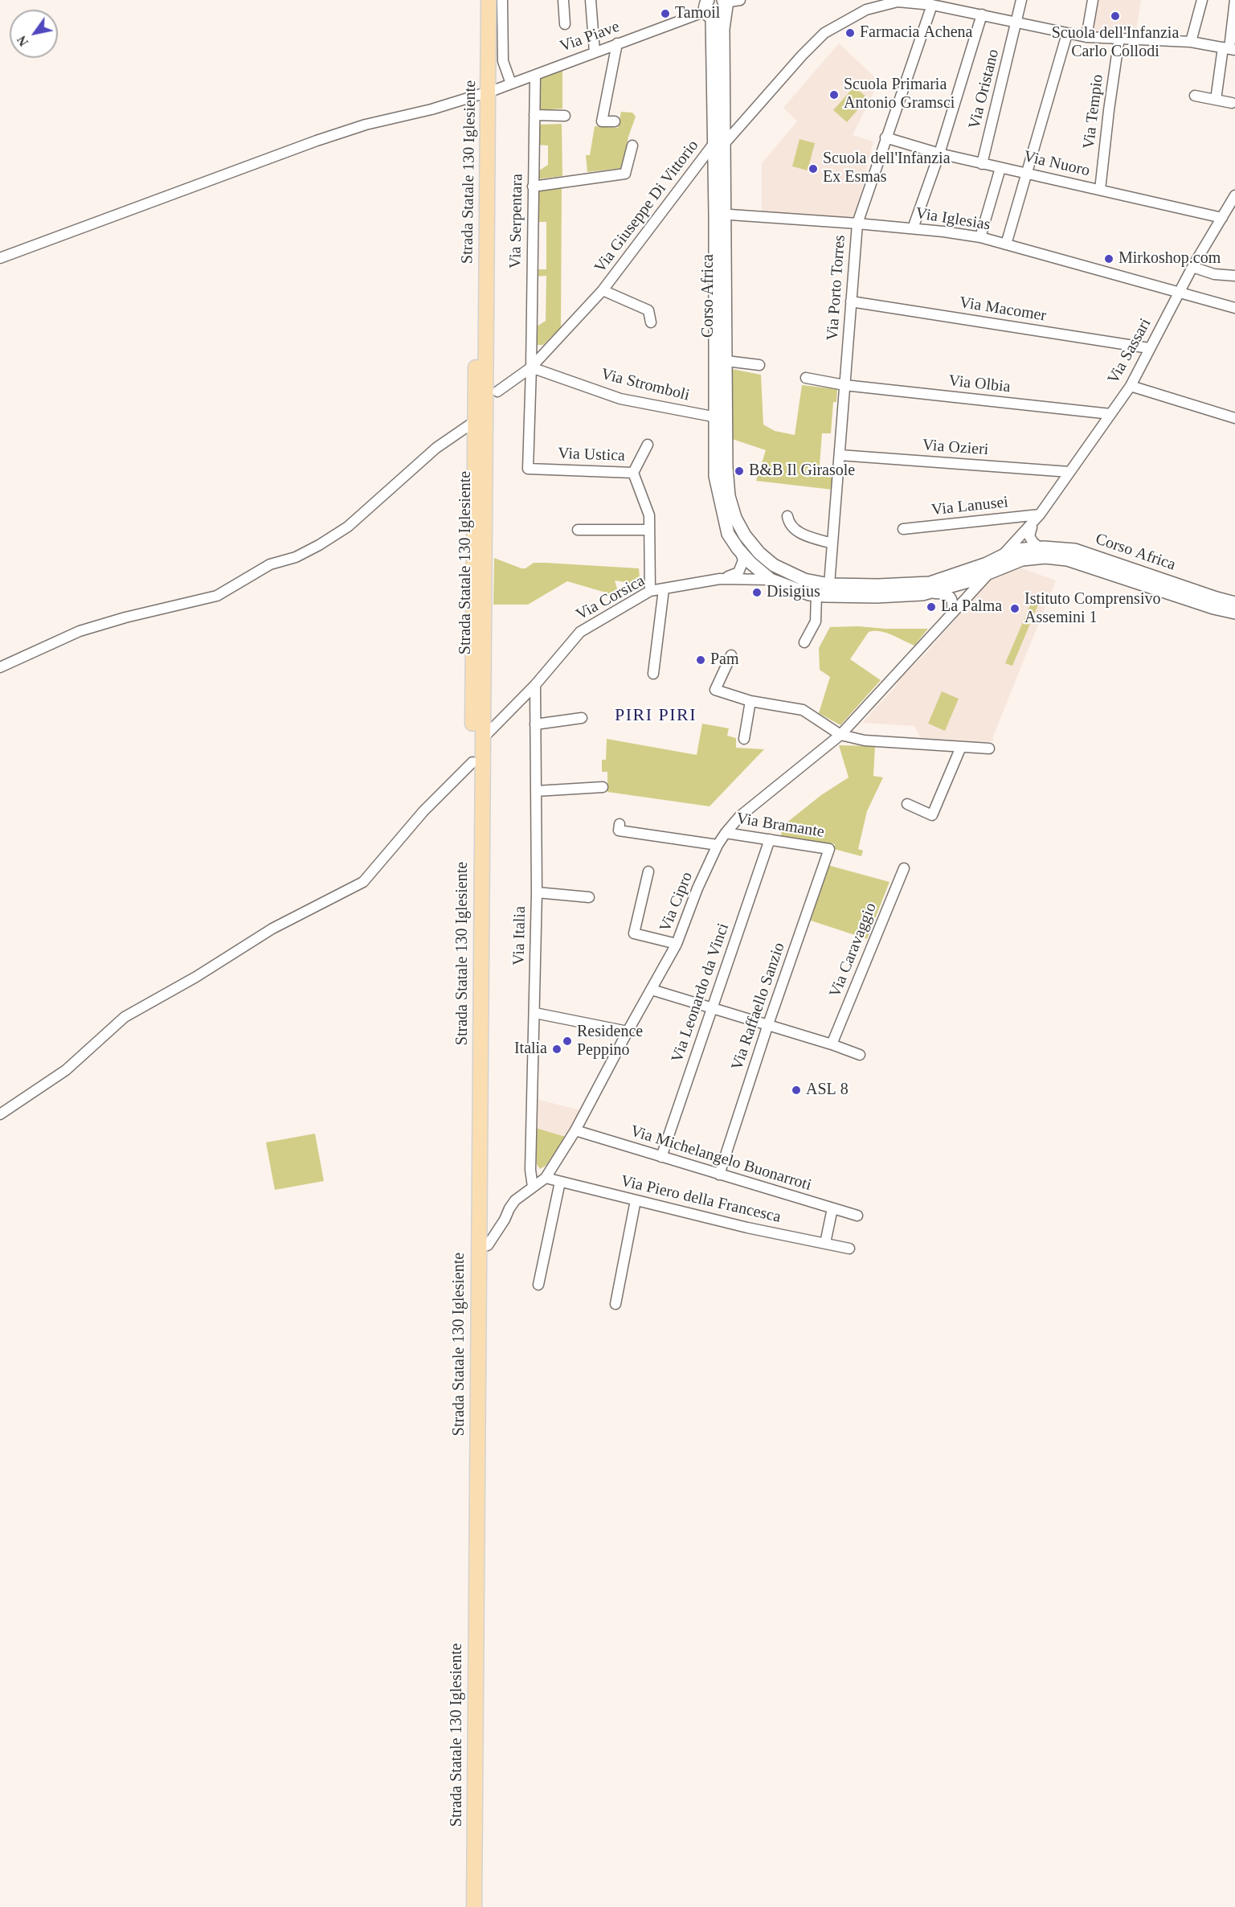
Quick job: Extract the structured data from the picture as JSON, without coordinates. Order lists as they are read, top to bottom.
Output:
{
  "streets": {
    "main road": ["Strada Statale 130 Iglesiente"],
    "street": [
      "Via Piave",
      "Via Oristano",
      "Via Tempio",
      "Via Nuoro",
      "Via Giuseppe Di Vittorio",
      "Via Iglesias",
      "Via Serpentara",
      "Via Porto Torres",
      "Corso Africa",
      "Via Macomer",
      "Via Sassari",
      "Via Olbia",
      "Via Stromboli",
      "Via Ozieri",
      "Via Ustica",
      "Via Lanusei",
      "Via Corsica",
      "Via Bramante",
      "Via Cipro",
      "Via Italia",
      "Via Caravaggio",
      "Via Leonardo da Vinci",
      "Via Raffaello Sanzio",
      "Via Michelangelo Buonarroti",
      "Via Piero della Francesca"
    ]
  },
  "crossings": [
    ["Via Piave", "Strada Statale 130 Iglesiente"],
    ["Via Piave", "Via Serpentara"],
    ["Via Piave", "Corso Africa"],
    ["Via Oristano", "Via Nuoro"],
    ["Via Oristano", "Via Giuseppe Di Vittorio"],
    ["Via Tempio", "Via Nuoro"],
    ["Via Tempio", "Via Giuseppe Di Vittorio"],
    ["Via Nuoro", "Via Porto Torres"],
    ["Via Nuoro", "Via Sassari"],
    ["Strada Statale 130 Iglesiente", "Via Corsica"],
    ["Via Giuseppe Di Vittorio", "Via Serpentara"],
    ["Via Giuseppe Di Vittorio", "Via Porto Torres"],
    ["Via Giuseppe Di Vittorio", "Corso Africa"],
    ["Via Giuseppe Di Vittorio", "Via Stromboli"],
    ["Via Giuseppe Di Vittorio", "Via Ustica"],
    ["Via Iglesias", "Via Porto Torres"],
    ["Via Iglesias", "Corso Africa"],
    ["Via Iglesias", "Via Sassari"],
    ["Via Serpentara", "Via Stromboli"],
    ["Via Serpentara", "Via Ustica"],
    ["Via Porto Torres", "Corso Africa"],
    ["Via Porto Torres", "Via Macomer"],
    ["Via Porto Torres", "Via Olbia"],
    ["Via Porto Torres", "Via Ozieri"],
    ["Corso Africa", "Via Sassari"],
    ["Corso Africa", "Via Stromboli"],
    ["Corso Africa", "Via Corsica"],
    ["Corso Africa", "Via Cipro"],
    ["Via Macomer", "Via Sassari"],
    ["Via Sassari", "Via Olbia"],
    ["Via Sassari", "Via Ozieri"],
    ["Via Sassari", "Via Lanusei"],
    ["Via Stromboli", "Via Ustica"],
    ["Via Ustica", "Via Corsica"],
    ["Via Corsica", "Via Italia"],
    ["Via Bramante", "Via Cipro"],
    ["Via Bramante", "Via Leonardo da Vinci"],
    ["Via Bramante", "Via Raffaello Sanzio"],
    ["Via Cipro", "Via Italia"],
    ["Via Cipro", "Via Michelangelo Buonarroti"],
    ["Via Cipro", "Via Piero della Francesca"],
    ["Via Leonardo da Vinci", "Via Michelangelo Buonarroti"],
    ["Via Raffaello Sanzio", "Via Michelangelo Buonarroti"]
  ],
  "districts": ["PIRI PIRI"],
  "places": [
    "Tamoil",
    "Scuola dell'Infanzia Carlo Collodi",
    "Farmacia Achena",
    "Scuola Primaria Antonio Gramsci",
    "Scuola dell'Infanzia Ex Esmas",
    "Mirkoshop.com",
    "B&B Il Girasole",
    "Disigius",
    "La Palma",
    "Istituto Comprensivo Assemini 1",
    "Pam",
    "Residence Peppino",
    "Italia",
    "ASL 8"
  ],
  "north": "bottom left"
}
